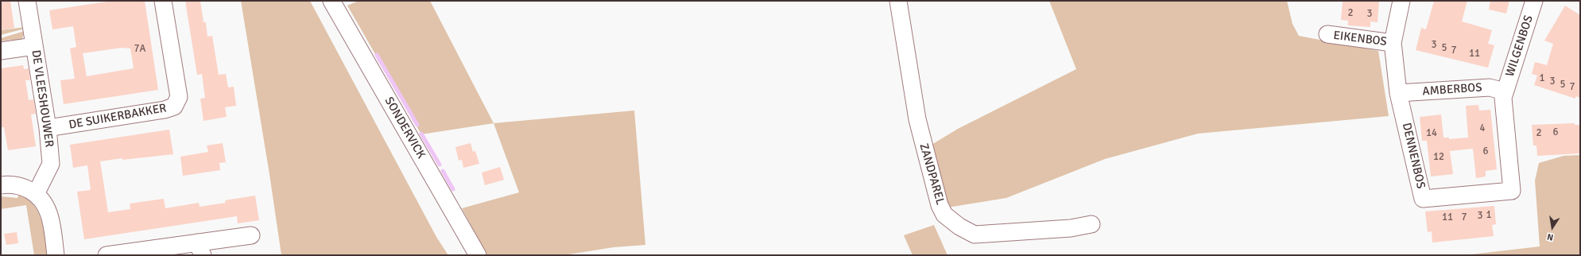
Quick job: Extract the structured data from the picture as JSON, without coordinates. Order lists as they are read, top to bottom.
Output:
{
  "streets": {
    "street": [
      "EIKENBOS",
      "WILGENBOS",
      "AMBERBOS",
      "DE VLEESHOUWER",
      "DE SUIKERBAKKER",
      "SONDERVICK",
      "DENNENBOS",
      "ZANDPAREL"
    ]
  },
  "crossings": [
    ["EIKENBOS", "DENNENBOS"],
    ["WILGENBOS", "AMBERBOS"],
    ["WILGENBOS", "DENNENBOS"],
    ["AMBERBOS", "DENNENBOS"],
    ["DE VLEESHOUWER", "DE SUIKERBAKKER"]
  ],
  "house_numbers": [
    "2",
    "3",
    "3",
    "5",
    "7A",
    "7",
    "11",
    "1",
    "3",
    "5",
    "7",
    "4",
    "6",
    "14",
    "2",
    "6",
    "12",
    "1",
    "3",
    "11",
    "7"
  ],
  "north": "bottom"
}
